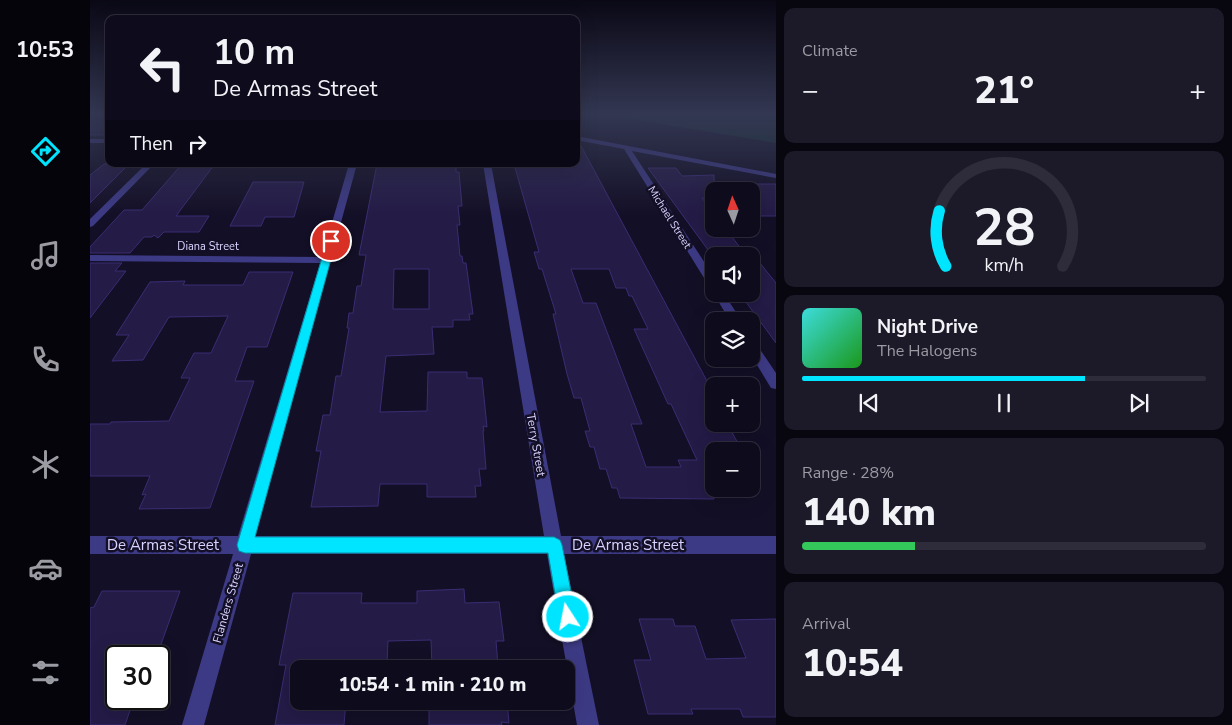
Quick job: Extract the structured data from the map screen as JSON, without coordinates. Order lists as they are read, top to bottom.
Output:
{
  "streets": {
    "street": [
      "Michael Street",
      "Diana Street",
      "Terry Street",
      "De Armas Street",
      "Flanders Street"
    ]
  },
  "crossings": [
    ["Diana Street", "Flanders Street"],
    ["Terry Street", "De Armas Street"],
    ["De Armas Street", "Flanders Street"]
  ],
  "north": "top",
  "page": {
    "tabs": "10:53",
    "tile": [
      "Climate",
      ["Range · 28%", "140 km"],
      ["Arrival", "10:54"]
    ],
    "turn": ["10 m", "De Armas Street"],
    "heat": ["−", "21°", "+"],
    "then": "Then",
    "map_buttons": ["+", "−"],
    "song": ["Night Drive", "The Halogens"],
    "limit": "30",
    "trip": "10:54 · 1 min · 210 m",
    "gauge": ["28", "km/h"]
  }
}
